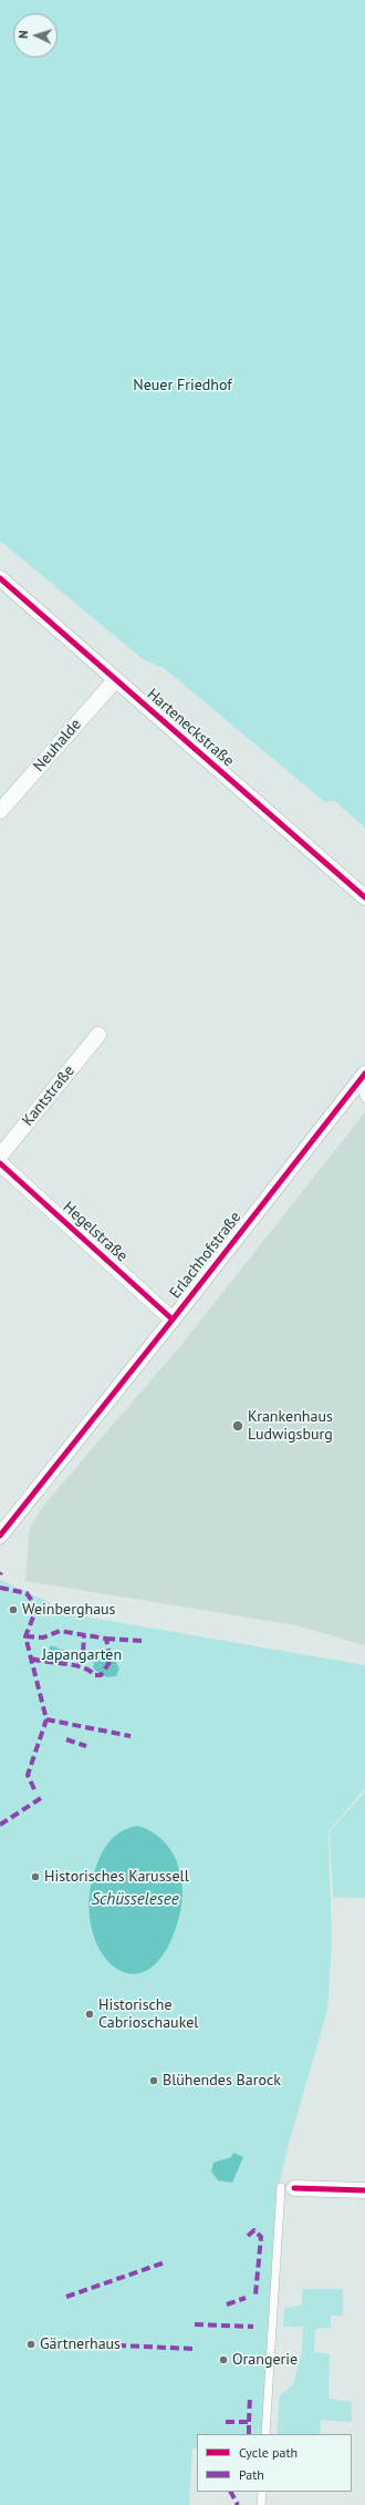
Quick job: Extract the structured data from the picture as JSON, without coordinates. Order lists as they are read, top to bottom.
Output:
{
  "streets": {
    "street": [
      "Harteneckstraße",
      "Neuhalde",
      "Kantstraße",
      "Hegelstraße",
      "Erlachhofstraße"
    ]
  },
  "crossings": [
    ["Harteneckstraße", "Neuhalde"],
    ["Hegelstraße", "Erlachhofstraße"]
  ],
  "water": ["Schüsselesee"],
  "parks": ["Neuer Friedhof", "Japangarten"],
  "places": [
    "Krankenhaus Ludwigsburg",
    "Weinberghaus",
    "Historisches Karussell",
    "Historische Cabrioschaukel",
    "Blühendes Barock",
    "Gärtnerhaus",
    "Orangerie"
  ],
  "legend": ["Cycle path", "Path"],
  "north": "left"
}
